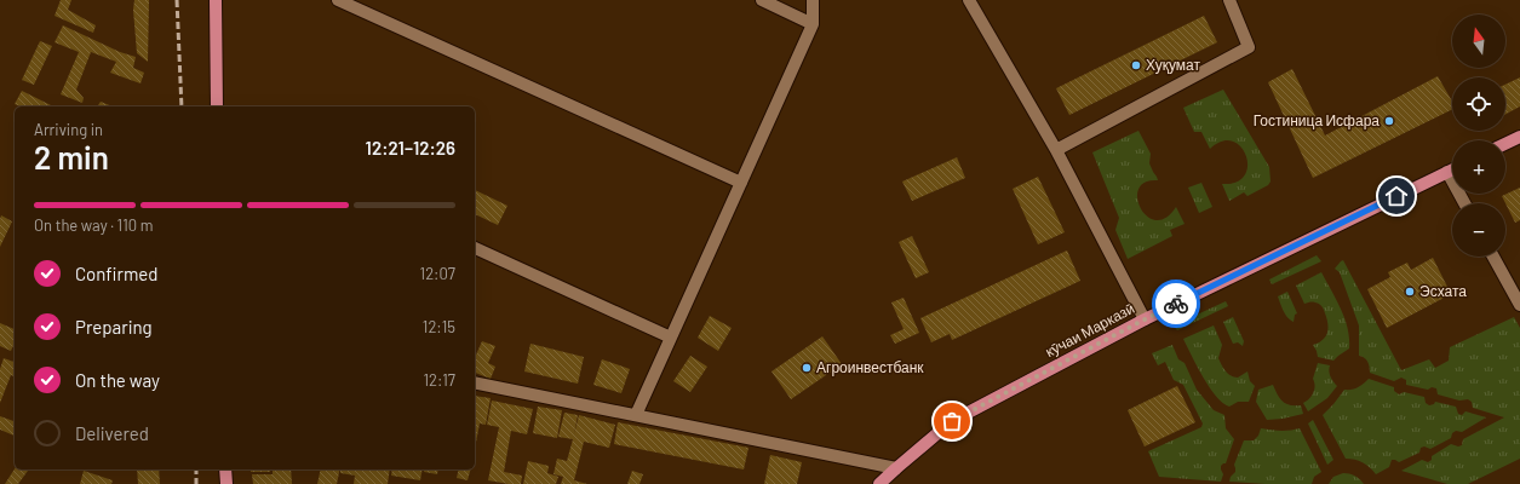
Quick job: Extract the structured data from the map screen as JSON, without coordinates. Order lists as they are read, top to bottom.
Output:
{
  "streets": {
    "main road": ["кӯчаи Марказӣ"]
  },
  "places": [
    "Хуқумат",
    "Гостиница Исфара",
    "Эсхата",
    "Агроинвестбанк"
  ],
  "north": "top",
  "page": {
    "map_buttons": ["+", "−"],
    "heading": ["2 min", "Arriving in", "12:21–12:26"],
    "bar": "On the way · 110 m",
    "list": [
      ["Confirmed", "12:07"],
      ["Preparing", "12:15"],
      ["On the way", "12:17"],
      "Delivered"
    ]
  }
}
